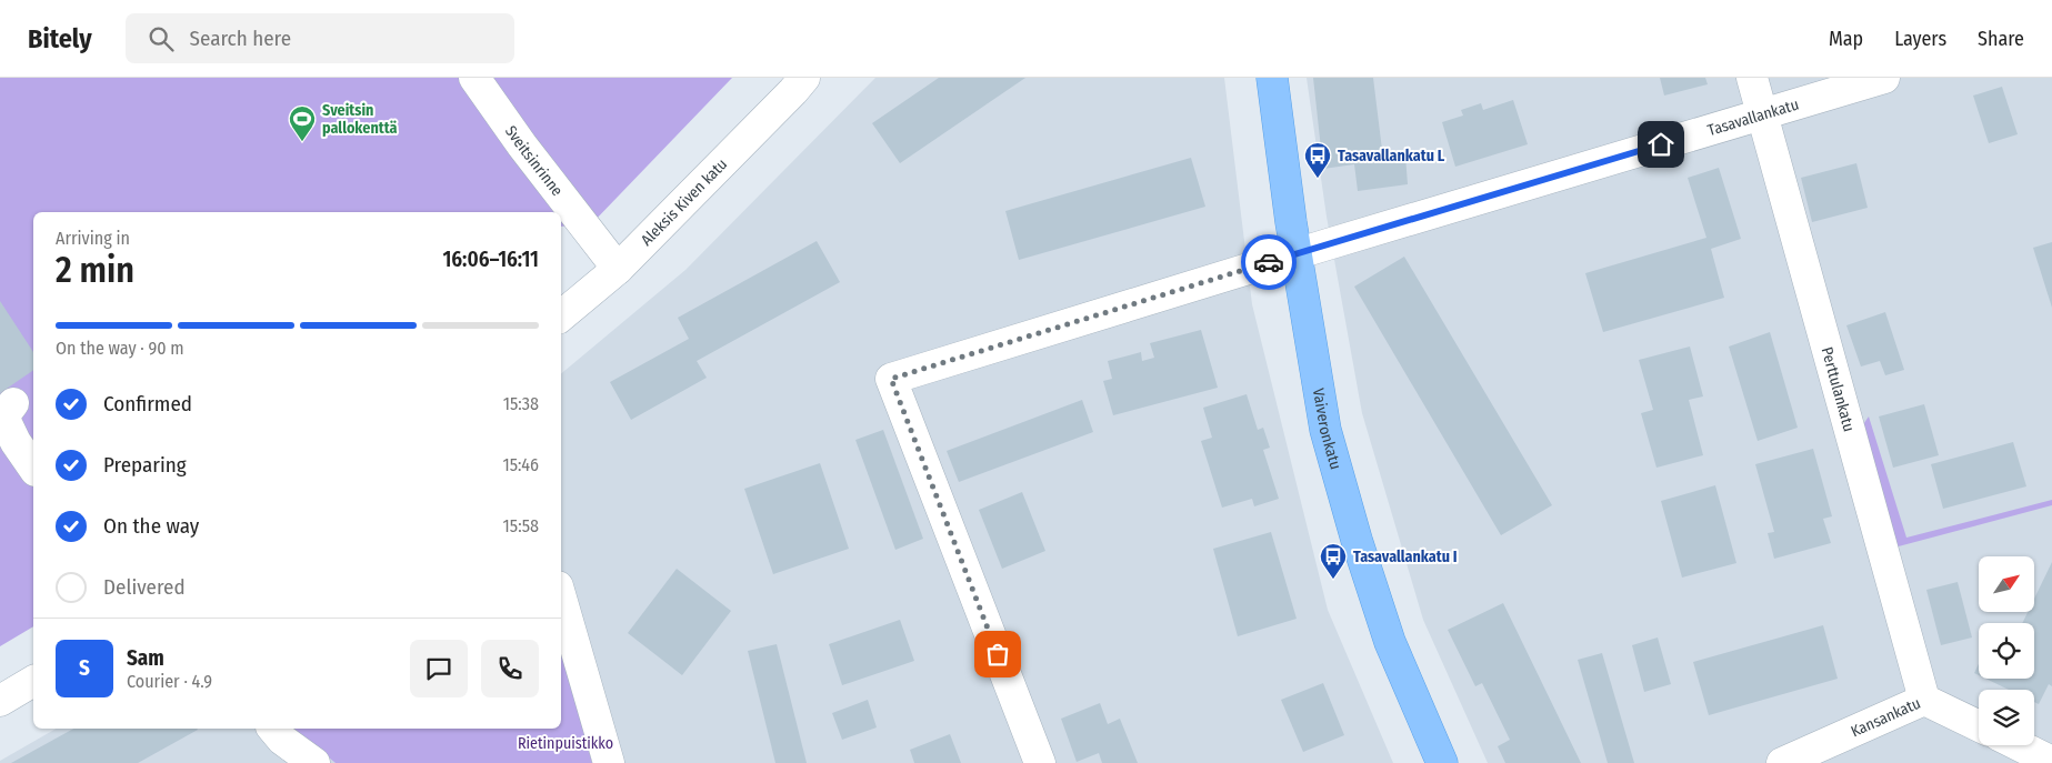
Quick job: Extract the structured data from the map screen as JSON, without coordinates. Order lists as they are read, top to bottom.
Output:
{
  "streets": {
    "main road": ["Vaiveronkatu"],
    "street": [
      "Tasavallankatu",
      "Sveitsinrinne",
      "Aleksis Kiven katu",
      "Perttulankatu",
      "Kansankatu"
    ]
  },
  "crossings": [
    ["Tasavallankatu", "Perttulankatu"],
    ["Tasavallankatu", "Vaiveronkatu"],
    ["Sveitsinrinne", "Aleksis Kiven katu"],
    ["Perttulankatu", "Kansankatu"]
  ],
  "parks": ["Rietinpuistikko"],
  "places": {
    "sports": ["Sveitsin pallokenttä"],
    "bus stop": ["Tasavallankatu L", "Tasavallankatu I"]
  },
  "north": "top right",
  "page": {
    "header": "Bitely",
    "search": "Search here",
    "nav": ["Map", "Layers", "Share"],
    "heading": ["2 min", "Arriving in", "16:06–16:11"],
    "panel": ["Sam", "Courier · 4.9"],
    "bar": "On the way · 90 m",
    "list": [
      ["Confirmed", "15:38"],
      ["Preparing", "15:46"],
      ["On the way", "15:58"],
      "Delivered"
    ],
    "round": "S"
  }
}
